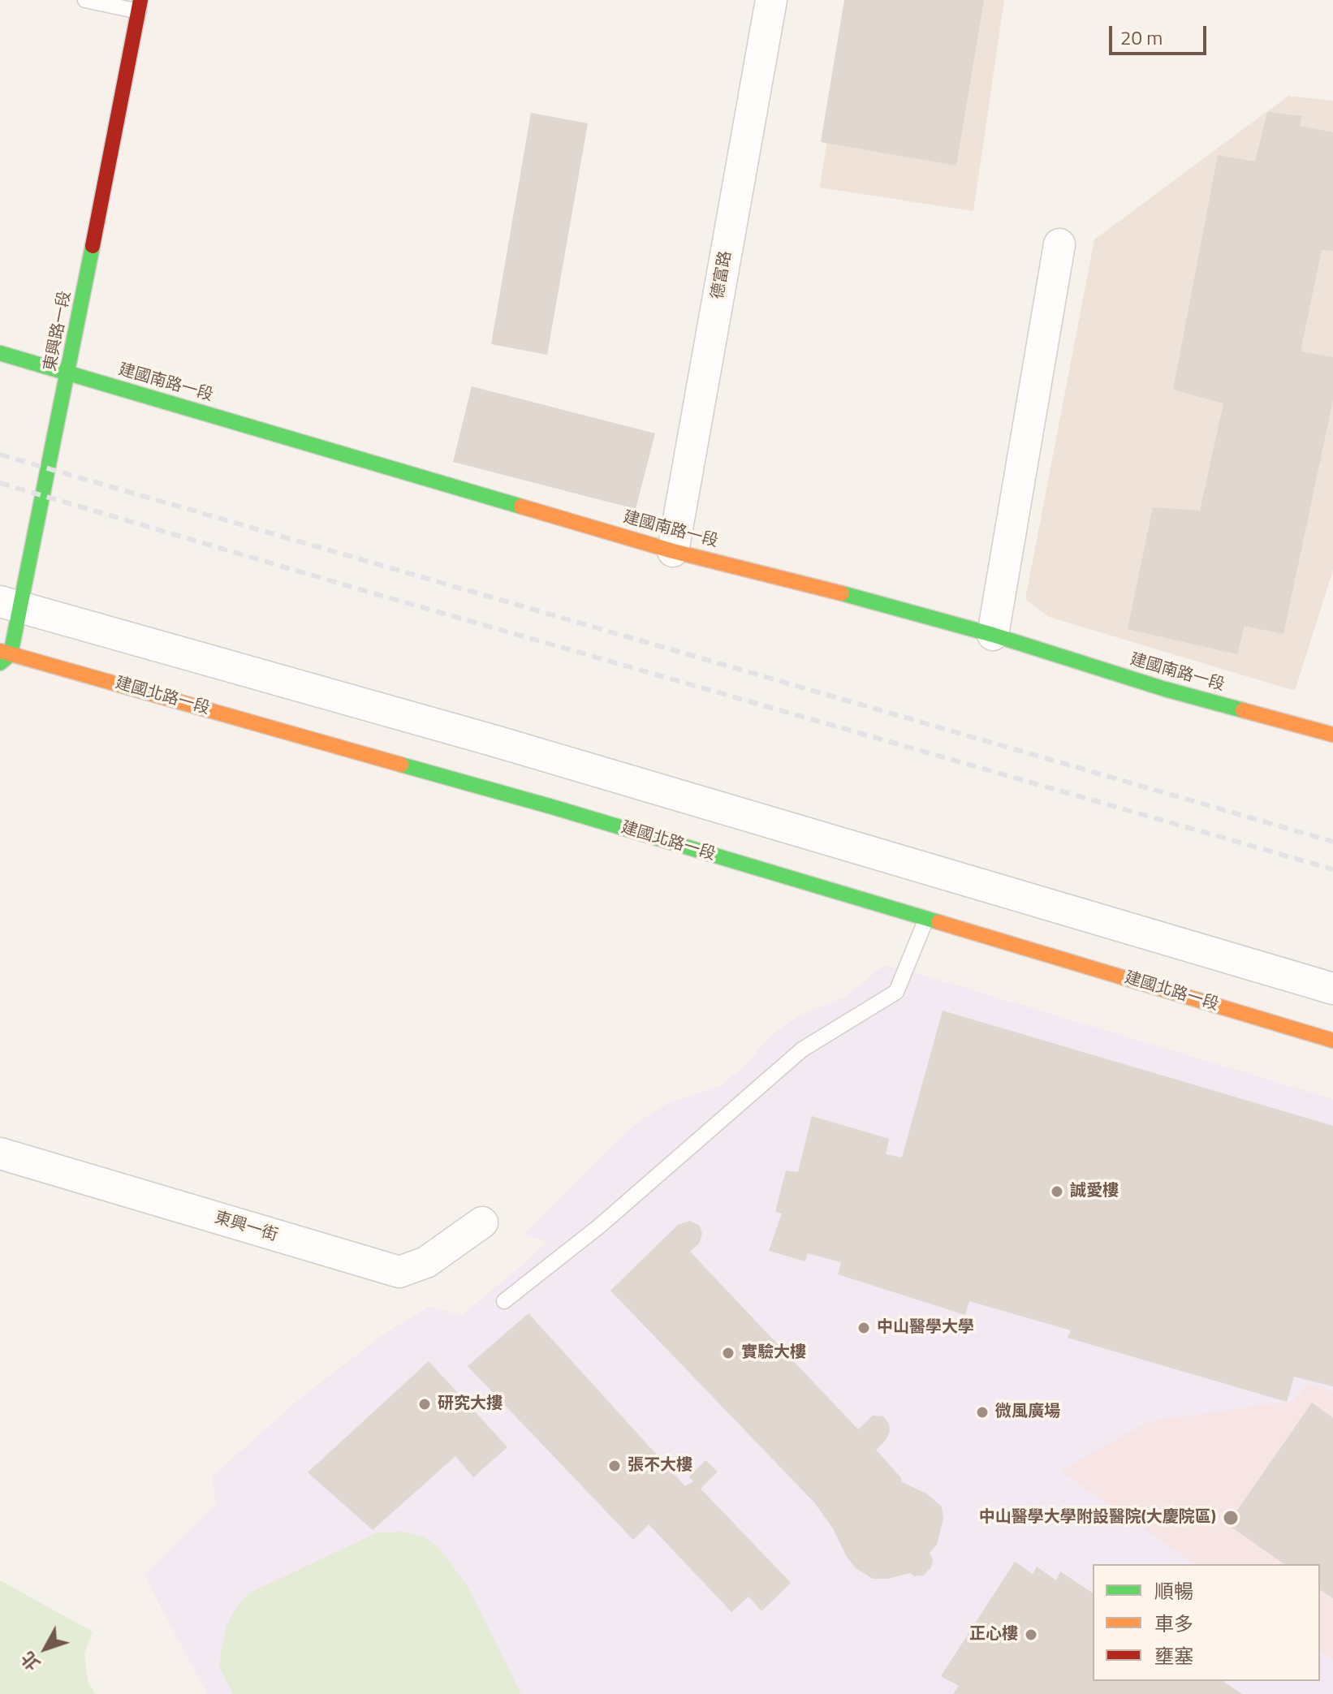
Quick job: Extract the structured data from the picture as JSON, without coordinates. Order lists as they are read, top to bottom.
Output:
{
  "streets": {
    "street": [
      "德富路",
      "東興路一段",
      "建國南路一段",
      "建國北路一段",
      "東興一街"
    ]
  },
  "crossings": [
    ["德富路", "建國南路一段"],
    ["東興路一段", "建國南路一段"],
    ["東興路一段", "建國北路一段"]
  ],
  "places": [
    "誠愛樓",
    "中山醫學大學",
    "實驗大樓",
    "研究大摟",
    "微風廣場",
    "張不大樓",
    "中山醫學大學附設醫院(大慶院區)",
    "正心樓"
  ],
  "legend": ["順暢", "車多", "壅塞"],
  "scale_bar": "20 m",
  "north": "bottom left"
}
